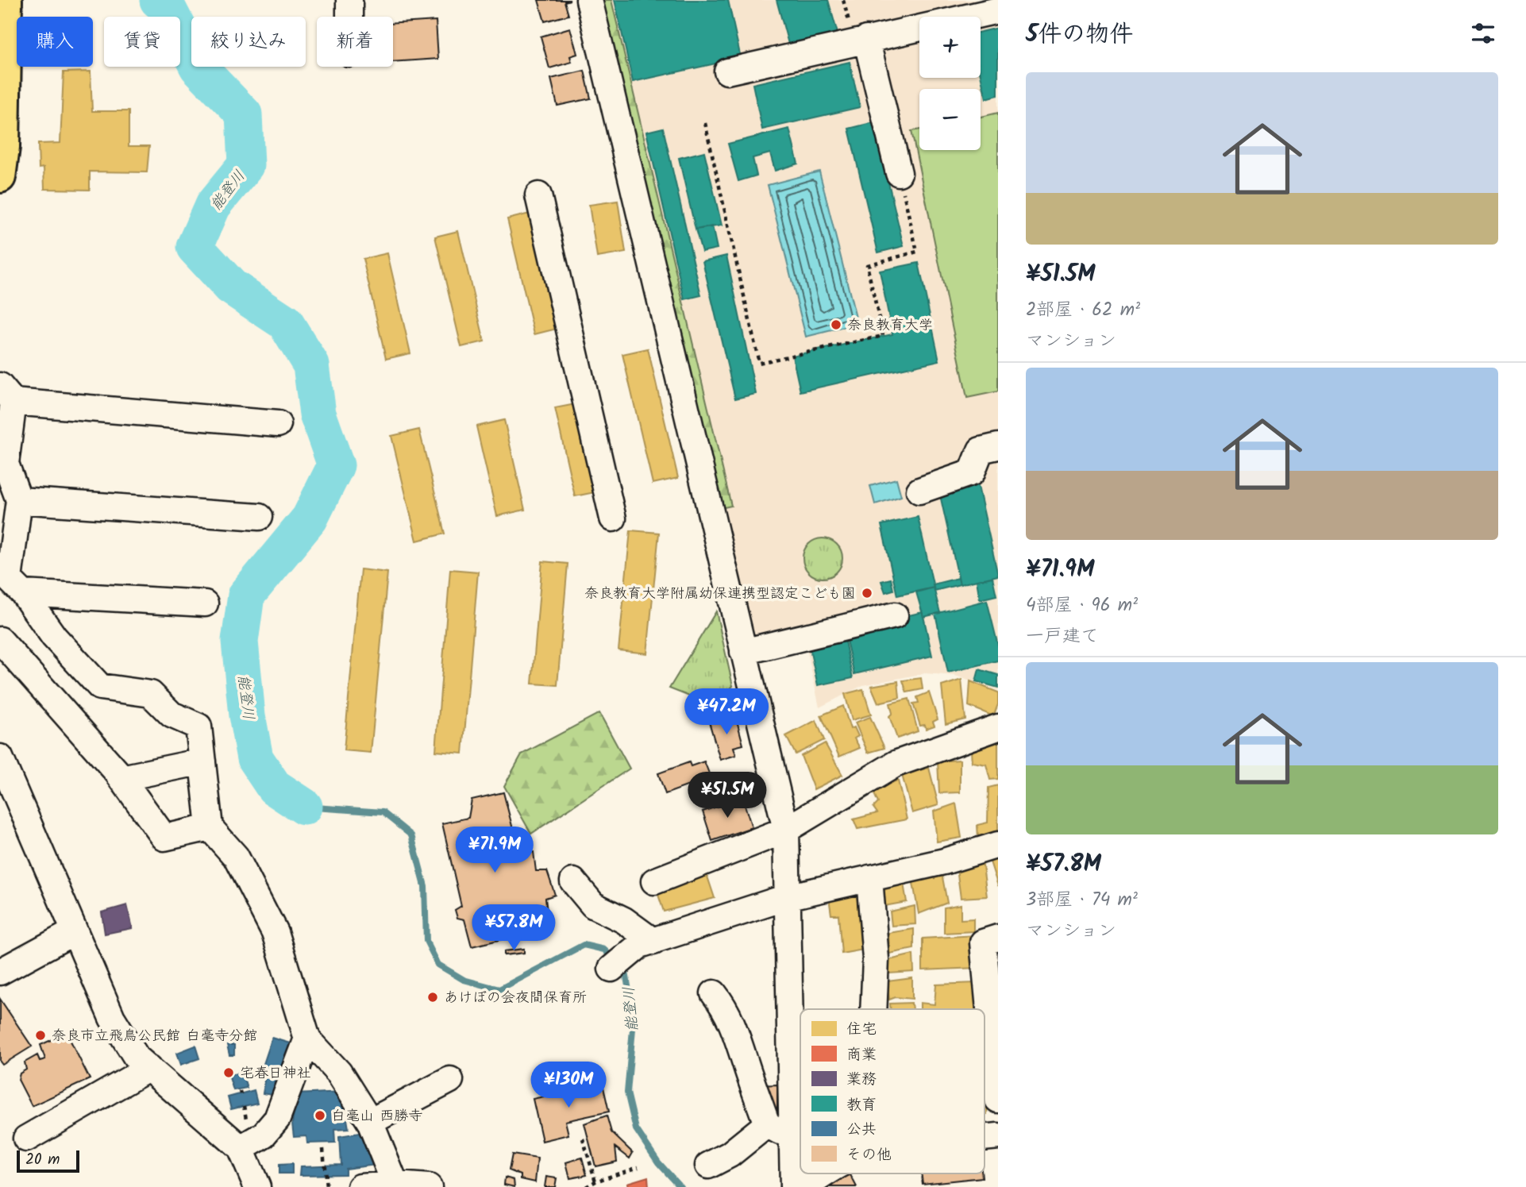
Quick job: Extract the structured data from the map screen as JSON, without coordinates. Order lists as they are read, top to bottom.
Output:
{
  "water": ["能登川"],
  "places": [
    "奈良教育大学",
    "奈良教育大学附属幼保連携型認定こども園",
    "あけぼの会夜間保育所",
    "奈良市立飛鳥公民館 白毫寺分館",
    "宅春日神社",
    "白毫山 西勝寺"
  ],
  "legend": [
    "住宅",
    "商業",
    "業務",
    "教育",
    "公共",
    "その他"
  ],
  "scale_bar": "20 m",
  "page": {
    "heading": "5件の物件",
    "map_buttons": ["+", "−"],
    "chip": [
      "購入",
      "賃貸",
      "絞り込み",
      "新着"
    ],
    "list": [
      {
        "name": "¥51.5M",
        "note": "2部屋 · 62 m² · マンション"
      },
      {
        "name": "¥71.9M",
        "note": "4部屋 · 96 m² · 一戸建て"
      },
      {
        "name": "¥57.8M",
        "note": "3部屋 · 74 m² · マンション"
      }
    ],
    "price": [
      "¥47.2M",
      "¥51.5M",
      "¥71.9M",
      "¥57.8M",
      "¥130M"
    ],
    "scale": "20 m"
  }
}
